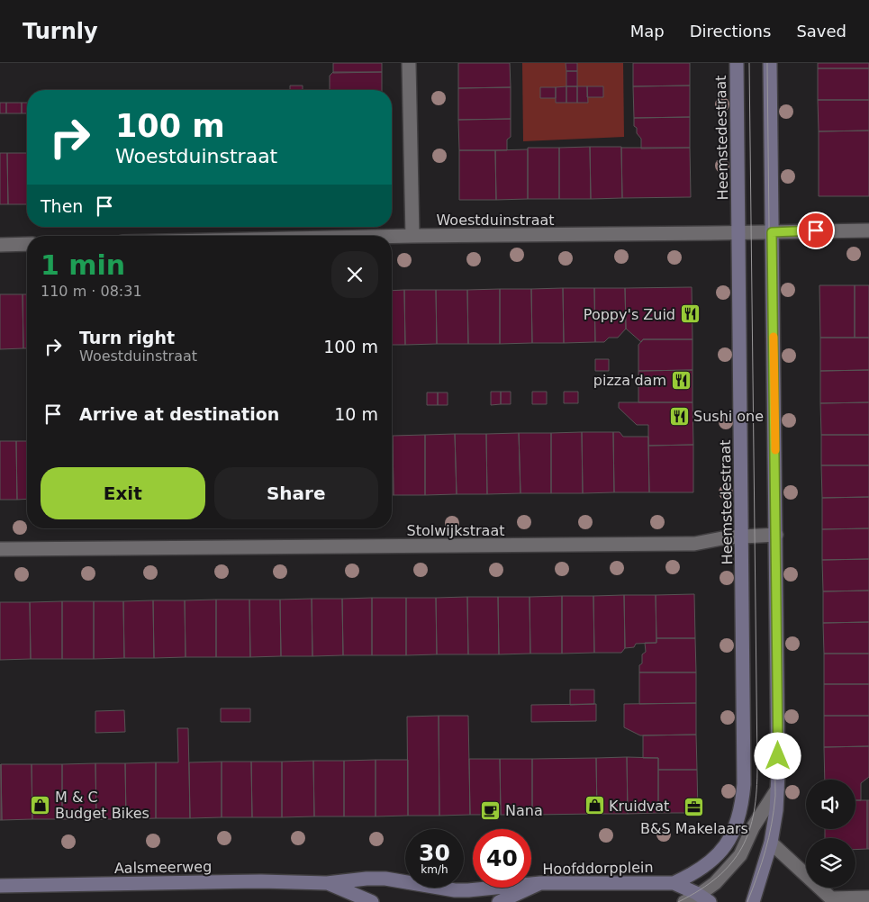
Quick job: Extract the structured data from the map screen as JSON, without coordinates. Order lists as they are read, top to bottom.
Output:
{
  "streets": {
    "street": [
      "Heemstedestraat",
      "Woestduinstraat",
      "Stolwijkstraat",
      "Aalsmeerweg",
      "Hoofddorpplein"
    ]
  },
  "crossings": [
    ["Heemstedestraat", "Woestduinstraat"],
    ["Heemstedestraat", "Stolwijkstraat"],
    ["Heemstedestraat", "Hoofddorpplein"],
    ["Aalsmeerweg", "Hoofddorpplein"]
  ],
  "places": {
    "restaurant": ["Poppy's Zuid", "pizza'dam", "Sushi one"],
    "shop": ["M & C Budget Bikes", "Kruidvat"],
    "office": ["B&S Makelaars"],
    "cafe": ["Nana"]
  },
  "page": {
    "header": "Turnly",
    "nav": ["Map", "Directions", "Saved"],
    "turn": ["100 m", "Woestduinstraat"],
    "then": "Then",
    "heading": ["1 min", "110 m · 08:31"],
    "list": [
      {
        "name": "Turn right",
        "note": "Woestduinstraat",
        "value": "100 m"
      },
      {
        "name": "Arrive at destination",
        "value": "10 m"
      }
    ],
    "buttons": ["Exit", "Share"],
    "speed": "30 km/h",
    "limit": "40"
  }
}
